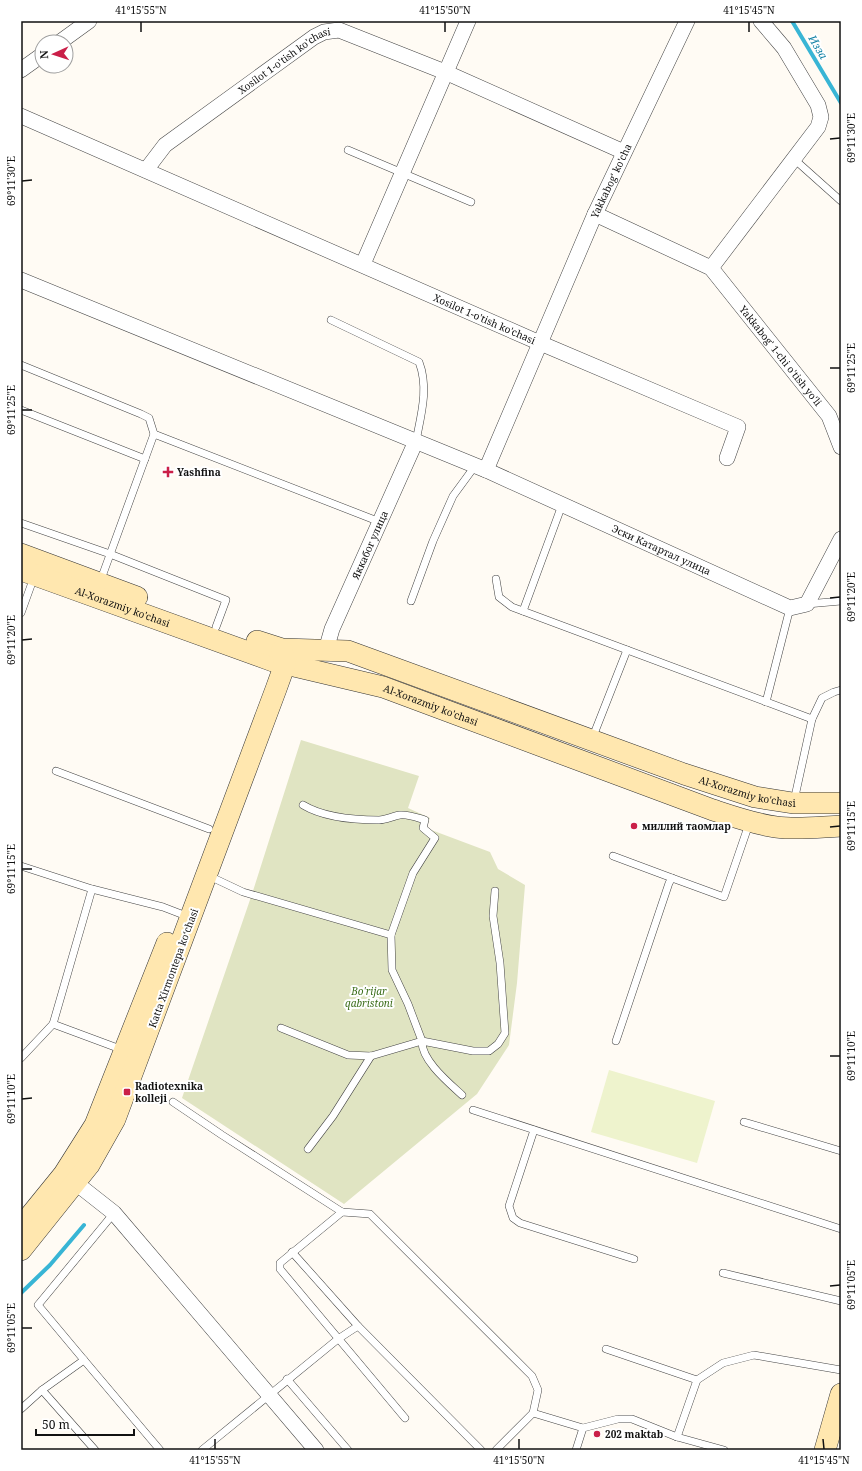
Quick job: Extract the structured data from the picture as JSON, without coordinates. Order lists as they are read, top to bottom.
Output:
{
  "streets": {
    "main road": ["Al-Xorazmiy ko'chasi", "Katta Xirmontepa koʻchasi"],
    "street": [
      "Xosilot 1-o'tish ko'chasi",
      "Yakkabog' ko'cha",
      "Yakkabog' 1-chi o'tish yo'li",
      "Яккабог улица",
      "Эски Катартал улица"
    ]
  },
  "crossings": [
    ["Xosilot 1-o'tish ko'chasi", "Yakkabog' ko'cha"],
    ["Yakkabog' ko'cha", "Yakkabog' 1-chi o'tish yo'li"],
    ["Yakkabog' ko'cha", "Эски Катартал улица"],
    ["Яккабог улица", "Эски Катартал улица"],
    ["Яккабог улица", "Al-Xorazmiy ko'chasi"],
    ["Al-Xorazmiy ko'chasi", "Katta Xirmontepa koʻchasi"]
  ],
  "water": ["Изза"],
  "parks": ["Bo'rijar qabristoni"],
  "places": {
    "health": ["Yashfina"],
    "other": ["миллий таомлар", "202 maktab"],
    "transit": ["Radiotexnika kolleji"]
  },
  "scale_bar": "50 m",
  "north": "left",
  "coordinates": [
    "41°15'55\"N",
    "41°15'50\"N",
    "41°15'45\"N",
    "69°11'30\"E",
    "69°11'25\"E",
    "69°11'20\"E",
    "69°11'15\"E",
    "69°11'10\"E",
    "69°11'05\"E"
  ]
}
